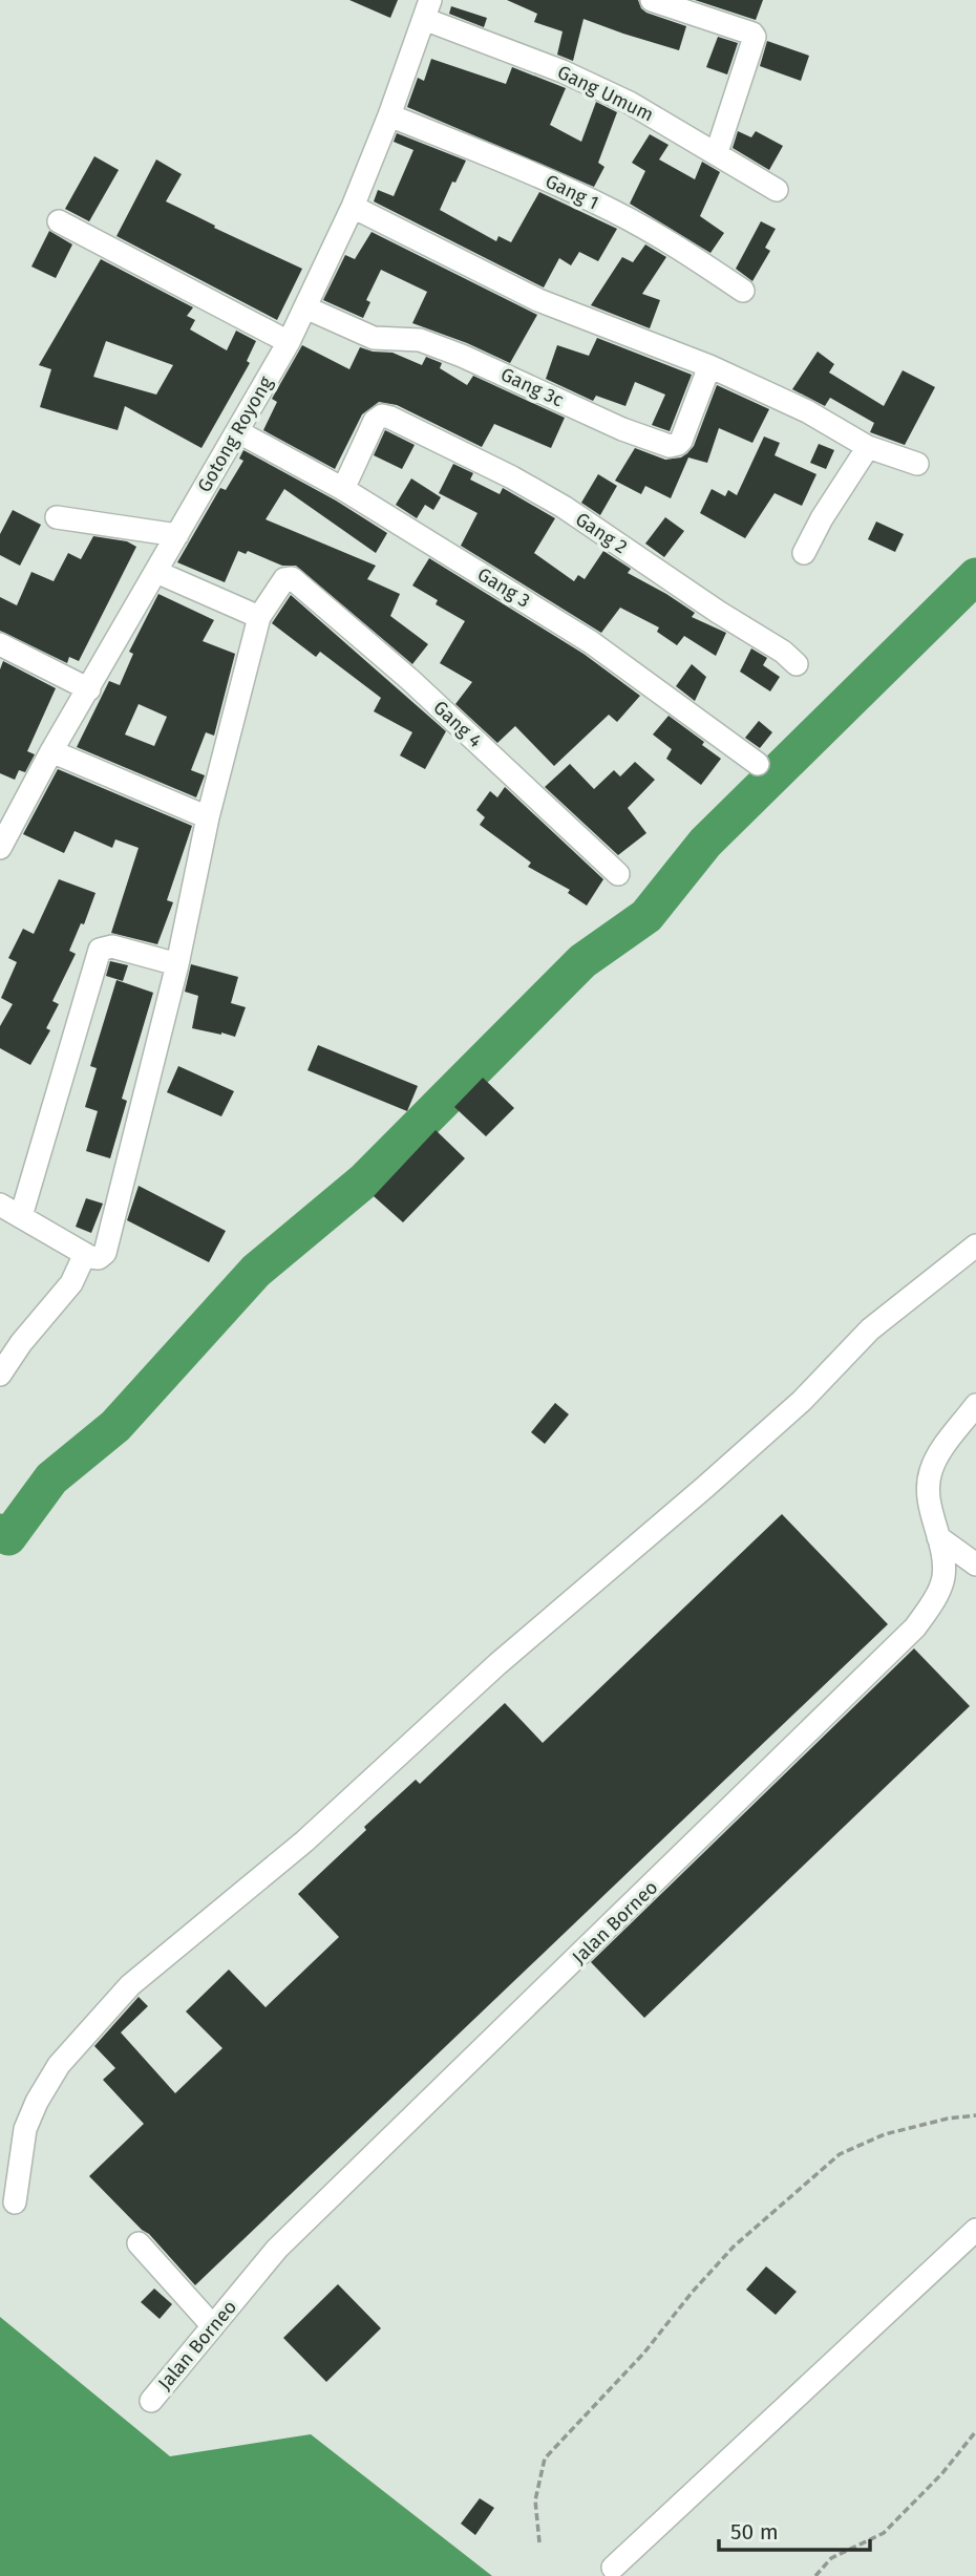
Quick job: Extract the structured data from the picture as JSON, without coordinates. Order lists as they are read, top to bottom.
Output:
{
  "streets": {
    "street": [
      "Gang Umum",
      "Gang 1",
      "Gang 3c",
      "Gotong Royong",
      "Gang 2",
      "Gang 3",
      "Gang 4",
      "Jalan Borneo"
    ]
  },
  "crossings": [
    ["Gang Umum", "Gotong Royong"],
    ["Gang 1", "Gotong Royong"],
    ["Gang 3c", "Gotong Royong"],
    ["Gotong Royong", "Gang 3"],
    ["Gang 2", "Gang 3"]
  ],
  "scale_bar": "50 m"
}
